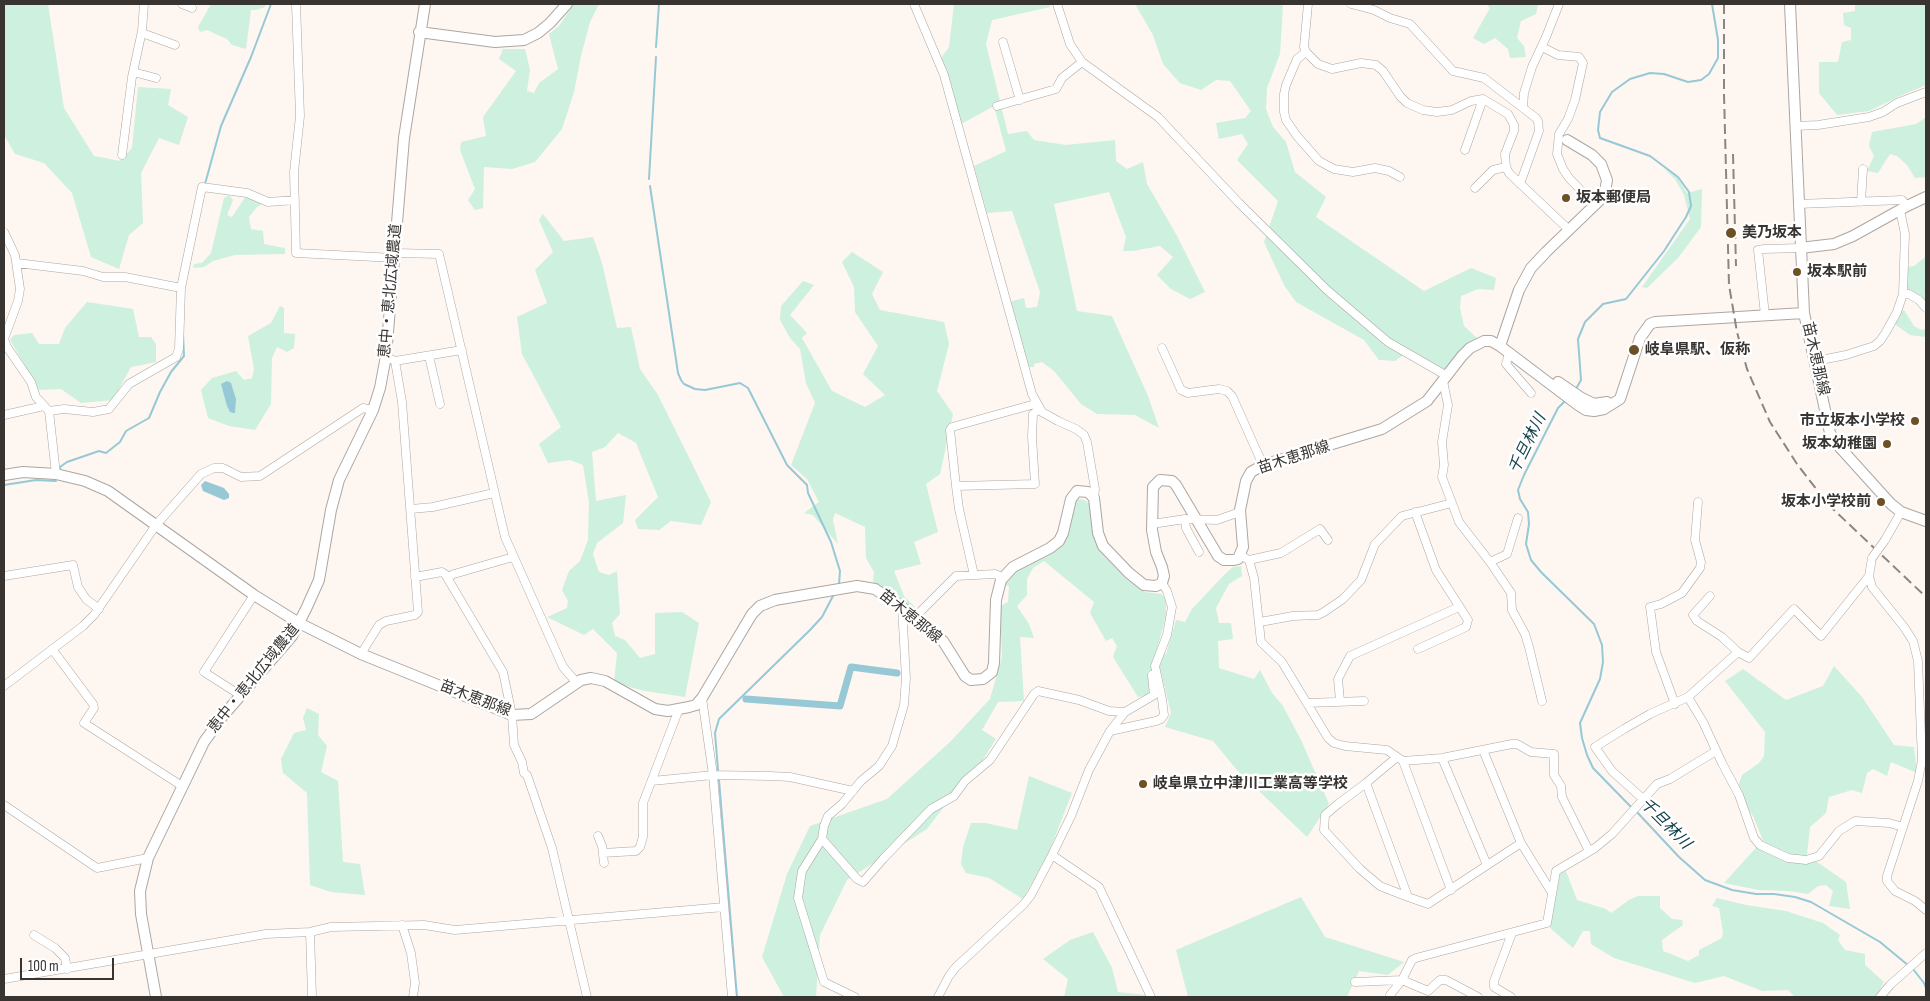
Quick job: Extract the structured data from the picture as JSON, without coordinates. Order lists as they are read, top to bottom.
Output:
{
  "streets": {
    "main road": ["恵中・恵北広域農道", "苗木恵那線"]
  },
  "crossings": [
    ["恵中・恵北広域農道", "苗木恵那線"]
  ],
  "water": ["千旦林川"],
  "places": [
    "坂本郵便局",
    "美乃坂本",
    "坂本駅前",
    "岐阜県駅、仮称",
    "市立坂本小学校",
    "坂本幼稚園",
    "坂本小学校前",
    "岐阜県立中津川工業高等学校"
  ],
  "scale_bar": "100 m"
}
